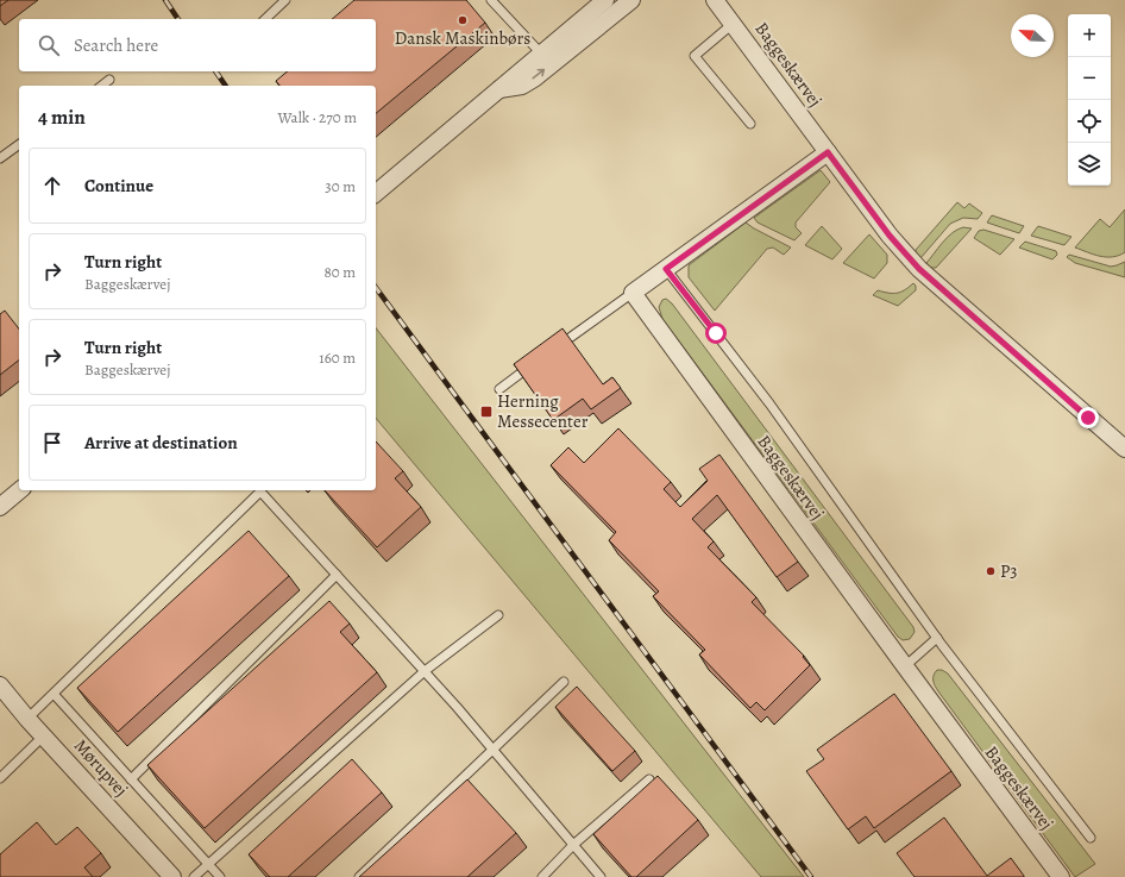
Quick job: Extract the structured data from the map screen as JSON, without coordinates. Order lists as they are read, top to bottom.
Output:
{
  "streets": {
    "street": ["Baggeskærvej", "Mørupvej"]
  },
  "places": {
    "other": ["Dansk Maskinbørs", "P3"],
    "transit": ["Herning Messecenter"]
  },
  "north": "top left",
  "page": {
    "map_buttons": ["+", "−"],
    "search": "Search here",
    "heading": ["4 min", "Walk · 270 m"],
    "list": [
      ["Continue", "30 m"],
      ["Turn right", "Baggeskærvej", "80 m"],
      ["Turn right", "Baggeskærvej", "160 m"],
      "Arrive at destination"
    ]
  }
}
